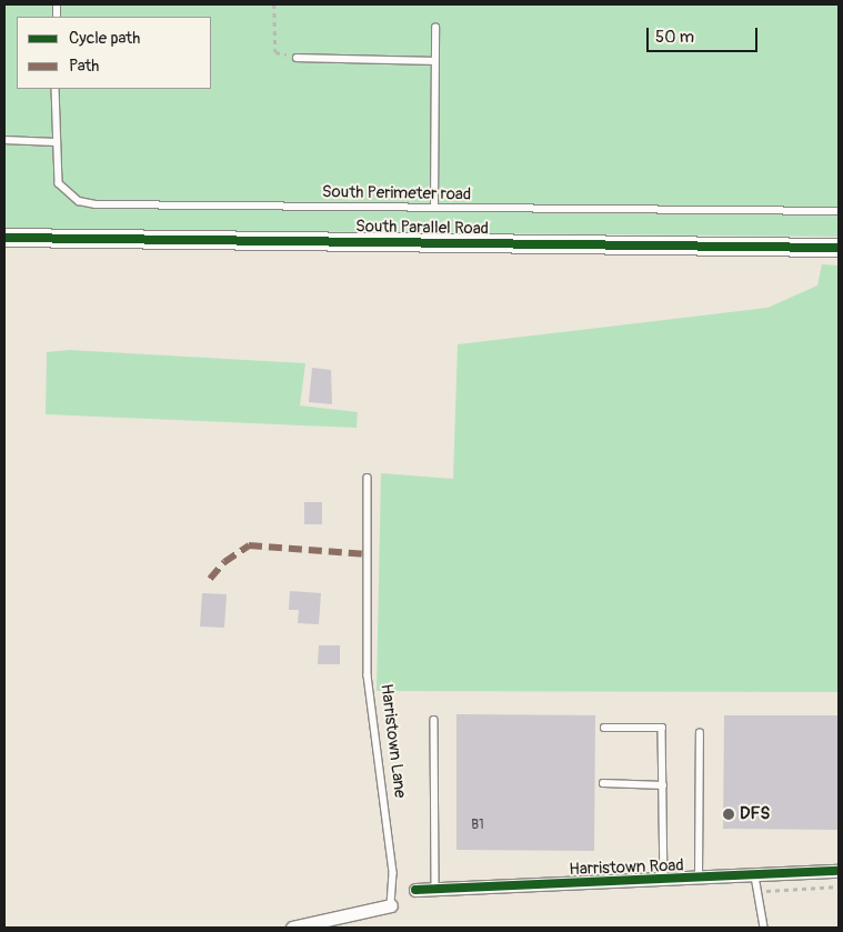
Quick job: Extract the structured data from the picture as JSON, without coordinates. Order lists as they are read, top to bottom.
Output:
{
  "streets": {
    "main road": ["South Parallel Road"],
    "street": ["Harristown Lane", "Harristown Road"],
    "lane": ["South Perimeter road"]
  },
  "places": ["DFS"],
  "house_numbers": ["B1"],
  "legend": ["Cycle path", "Path"],
  "scale_bar": "50 m"
}
